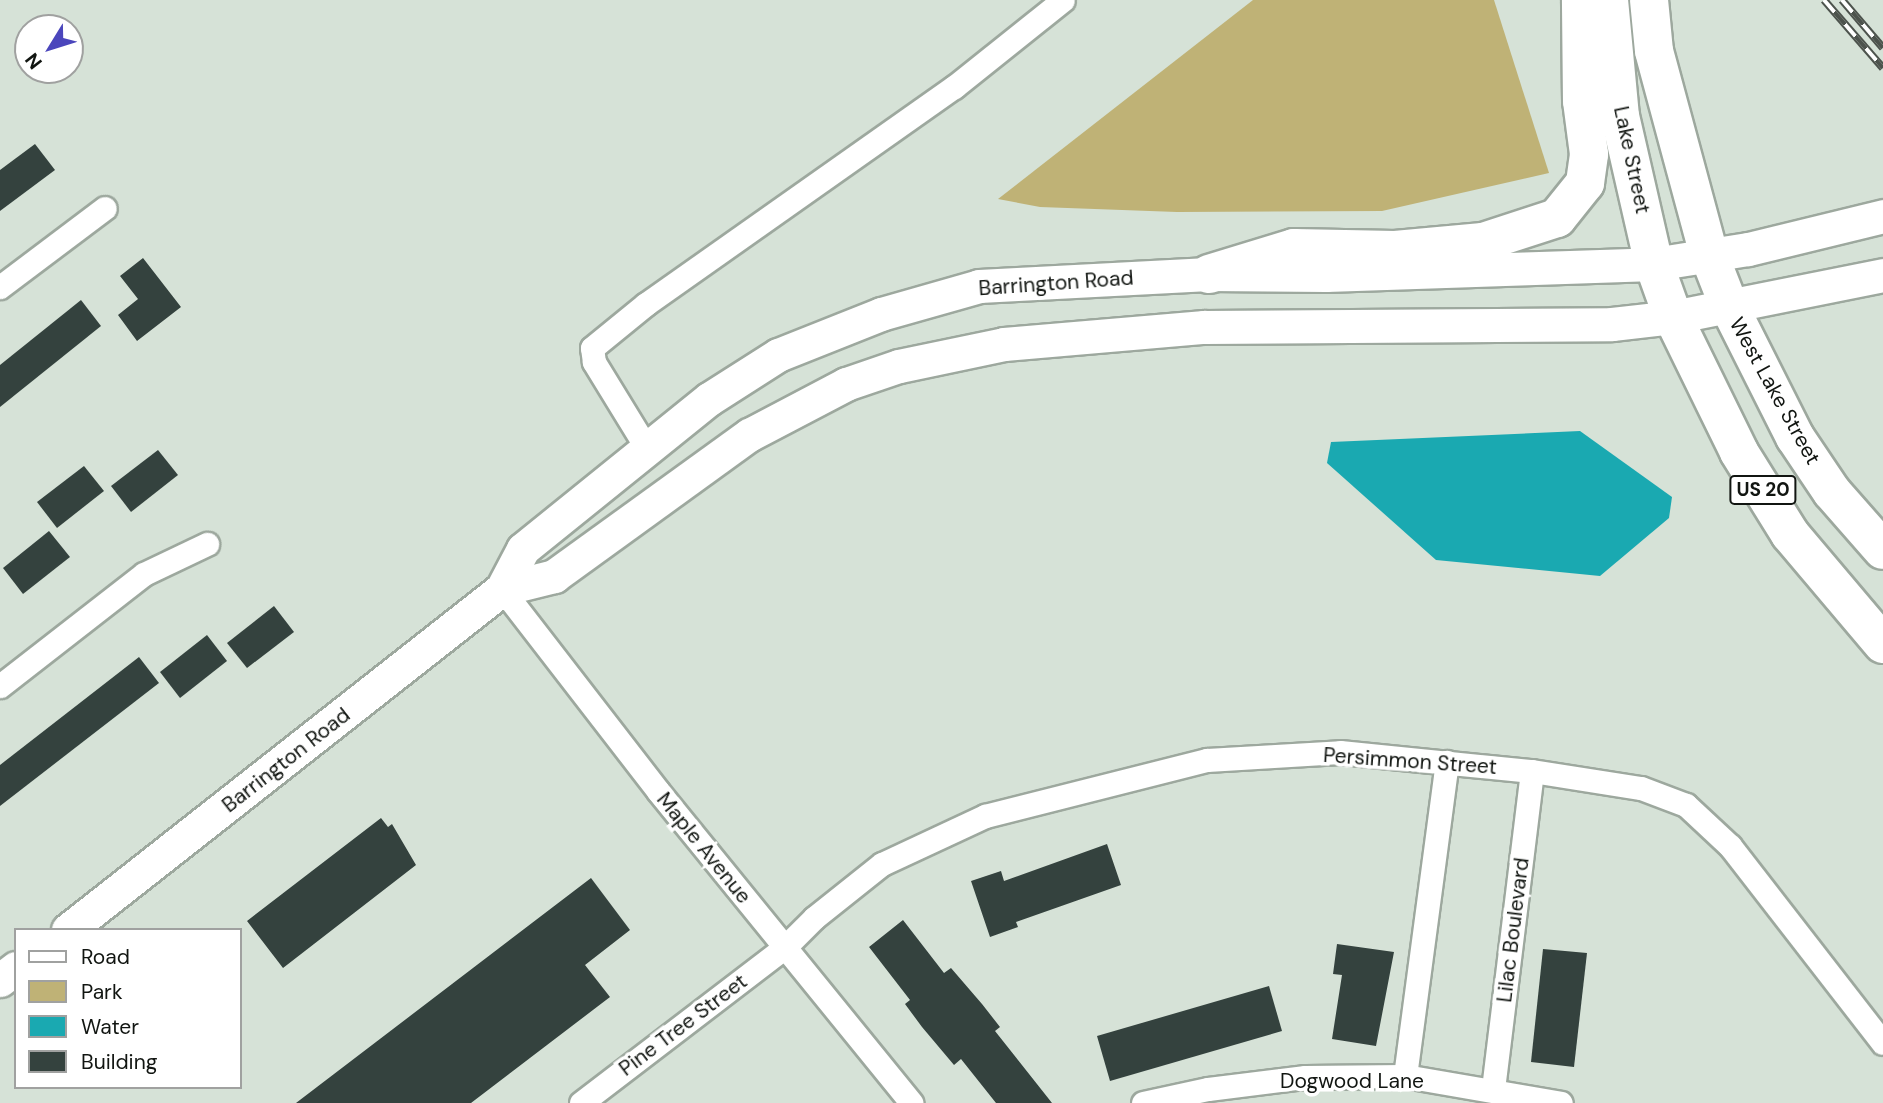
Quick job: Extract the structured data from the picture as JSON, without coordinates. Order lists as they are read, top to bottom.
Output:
{
  "streets": {
    "highway": ["Lake Street", "West Lake Street", "US 20"],
    "main road": ["Barrington Road"],
    "street": [
      "Persimmon Street",
      "Maple Avenue",
      "Lilac Boulevard",
      "Pine Tree Street",
      "Dogwood Lane"
    ]
  },
  "crossings": [
    ["Lake Street", "Barrington Road"],
    ["Lake Street", "US 20"],
    ["Barrington Road", "West Lake Street"],
    ["Barrington Road", "US 20"],
    ["Barrington Road", "Maple Avenue"],
    ["West Lake Street", "US 20"],
    ["Persimmon Street", "Maple Avenue"],
    ["Persimmon Street", "Lilac Boulevard"],
    ["Persimmon Street", "Pine Tree Street"],
    ["Maple Avenue", "Pine Tree Street"],
    ["Lilac Boulevard", "Dogwood Lane"]
  ],
  "legend": [
    "Road",
    "Park",
    "Water",
    "Building"
  ],
  "north": "bottom left"
}
